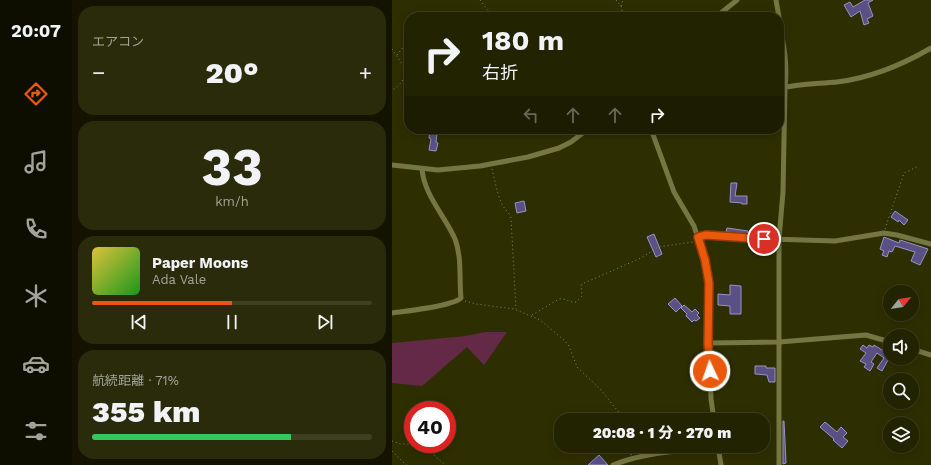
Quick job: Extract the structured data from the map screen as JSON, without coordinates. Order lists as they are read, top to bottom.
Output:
{
  "north": "top right",
  "page": {
    "tabs": "20:07",
    "tile": [
      "エアコン",
      ["33", "km/h"],
      ["航続距離 · 71%", "355 km"]
    ],
    "turn": ["180 m", "右折"],
    "heat": ["−", "20°", "+"],
    "song": ["Paper Moons", "Ada Vale"],
    "limit": "40",
    "trip": "20:08 · 1 分 · 270 m"
  }
}
